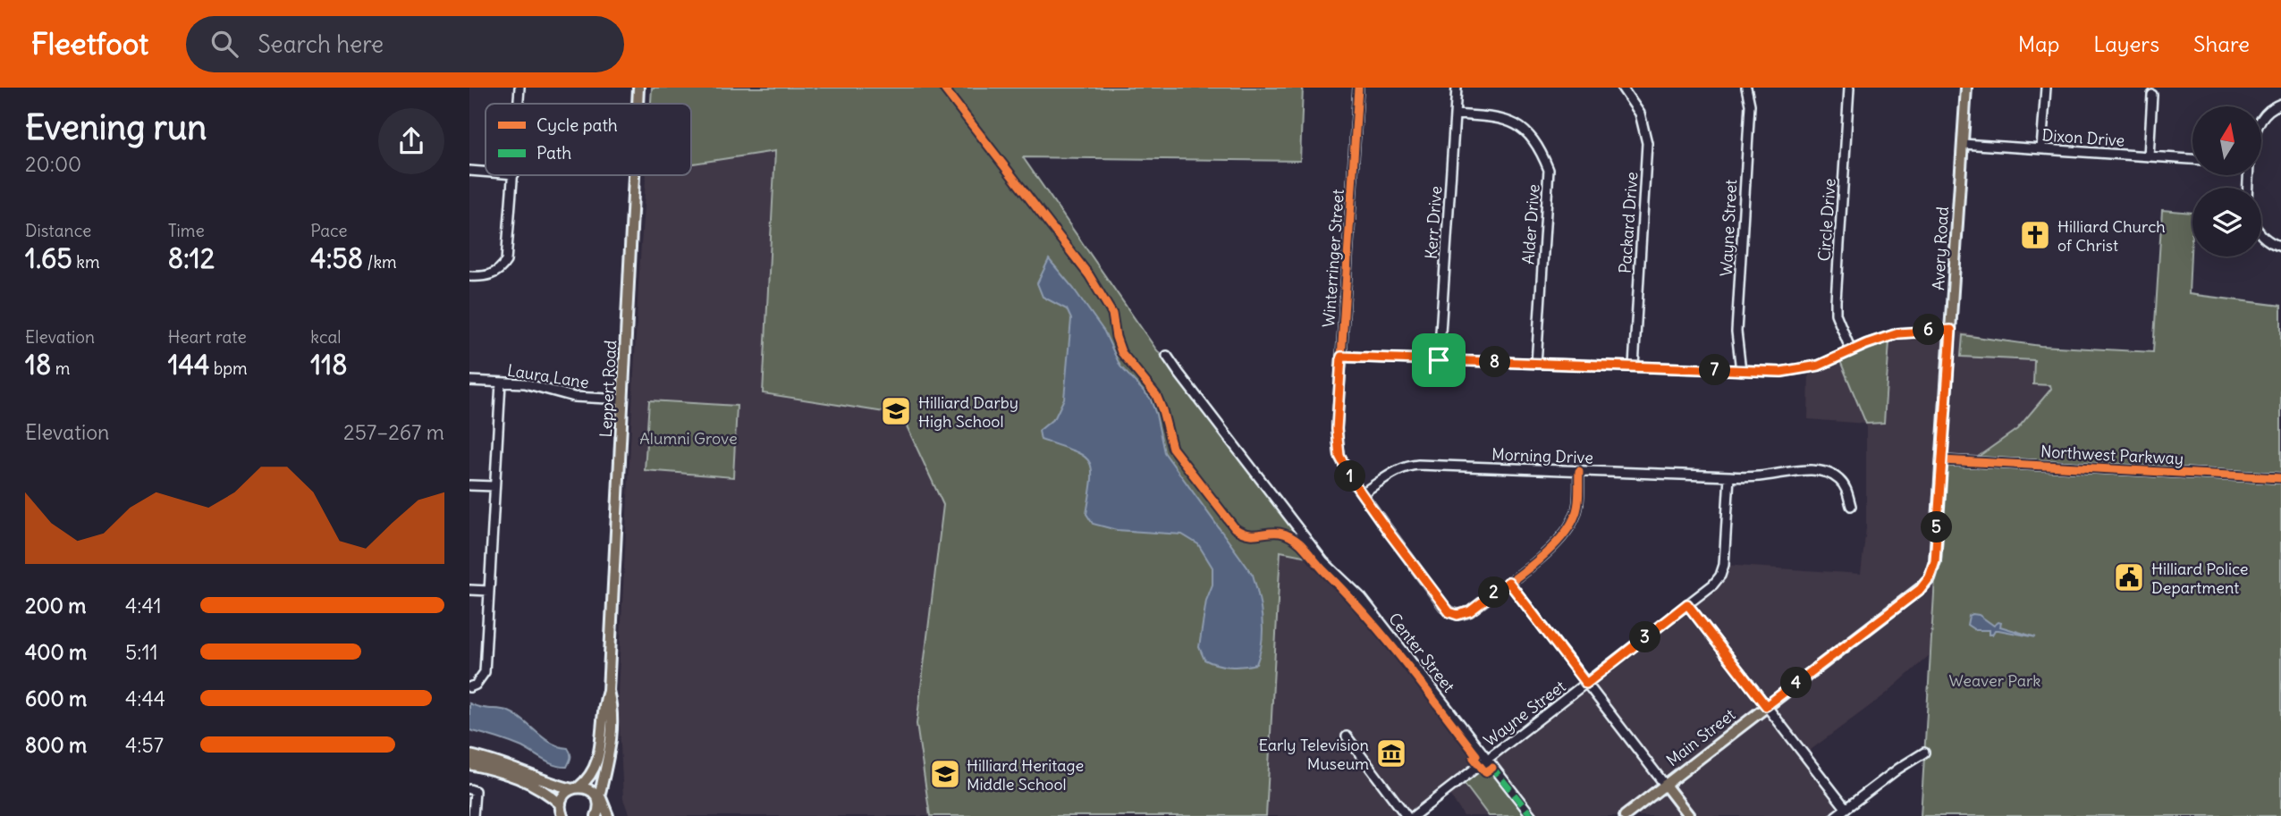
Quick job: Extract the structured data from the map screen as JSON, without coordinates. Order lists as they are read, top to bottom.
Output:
{
  "streets": {
    "main road": ["Avery Road", "Leppert Road", "Main Street"],
    "street": [
      "Dixon Drive",
      "Circle Drive",
      "Kerr Drive",
      "Packard Drive",
      "Alder Drive",
      "Wayne Street",
      "Winterringer Street",
      "Laura Lane",
      "Northwest Parkway",
      "Morning Drive",
      "Center Street"
    ]
  },
  "crossings": [
    ["Dixon Drive", "Avery Road"],
    ["Kerr Drive", "Alder Drive"],
    ["Wayne Street", "Morning Drive"],
    ["Wayne Street", "Center Street"],
    ["Avery Road", "Northwest Parkway"],
    ["Avery Road", "Main Street"],
    ["Winterringer Street", "Morning Drive"],
    ["Laura Lane", "Leppert Road"]
  ],
  "parks": ["Alumni Grove", "Weaver Park"],
  "places": {
    "church": ["Hilliard Church of Christ"],
    "school or university": ["Hilliard Darby High School", "Hilliard Heritage Middle School"],
    "public building": ["Hilliard Police Department"],
    "museum": ["Early Television Museum"]
  },
  "legend": ["Cycle path", "Path"],
  "north": "top",
  "page": {
    "header": "Fleetfoot",
    "search": "Search here",
    "nav": ["Map", "Layers", "Share"],
    "heading": ["Evening run", "20:00"],
    "stats": [
      ["Distance", "1.65 km"],
      ["Time", "8:12"],
      ["Pace", "4:58 /km"],
      ["Elevation", "18 m"],
      ["Heart rate", "144 bpm"],
      ["kcal", "118"]
    ],
    "pins": [
      "6",
      "8",
      "7",
      "1",
      "5",
      "2",
      "3",
      "4"
    ],
    "chart": ["Elevation", "257–267 m"],
    "list": [
      {
        "name": "200 m",
        "note": "4:41"
      },
      {
        "name": "400 m",
        "note": "5:11"
      },
      {
        "name": "600 m",
        "note": "4:44"
      },
      {
        "name": "800 m",
        "note": "4:57"
      }
    ]
  }
}
